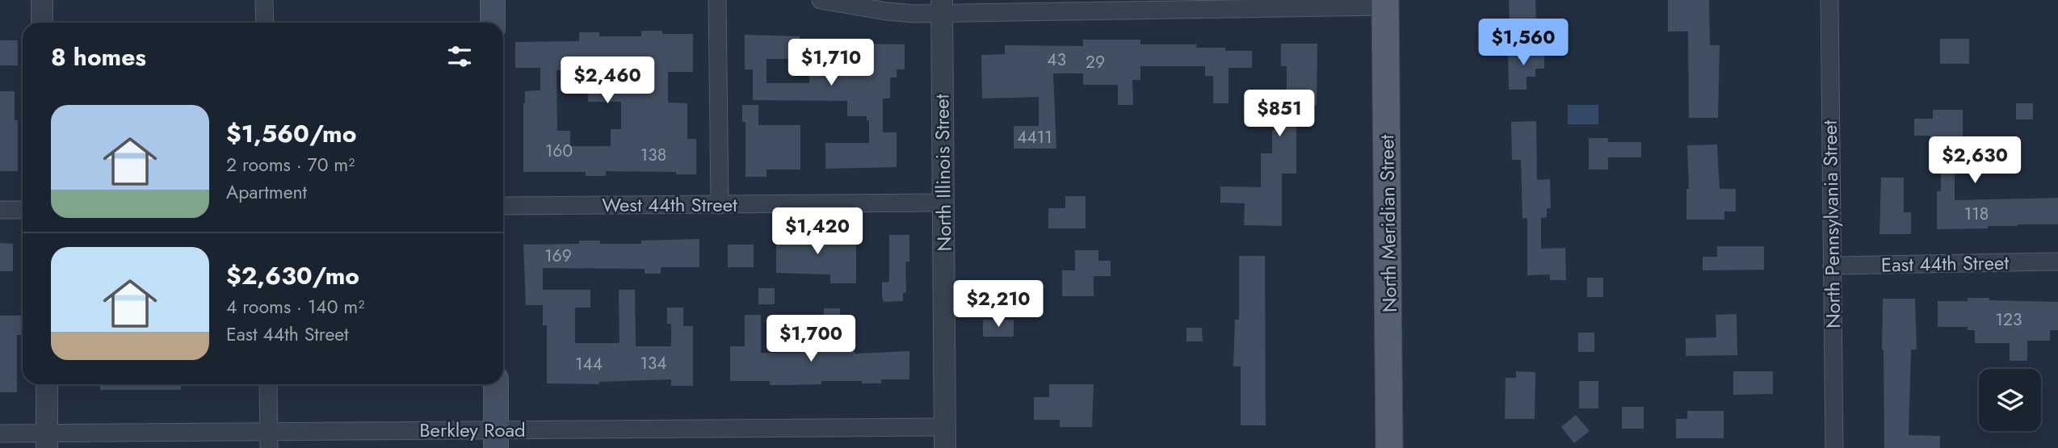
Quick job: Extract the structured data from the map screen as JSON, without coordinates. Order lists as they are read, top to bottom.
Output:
{
  "streets": {
    "main road": ["North Meridian Street"],
    "street": [
      "North Illinois Street",
      "West 44th Street",
      "North Pennsylvania Street",
      "East 44th Street",
      "Berkley Road"
    ]
  },
  "crossings": [
    ["North Illinois Street", "West 44th Street"],
    ["North Illinois Street", "Berkley Road"],
    ["North Pennsylvania Street", "East 44th Street"]
  ],
  "house_numbers": [
    "43",
    "29",
    "4411",
    "160",
    "138",
    "118",
    "169",
    "123",
    "134",
    "144"
  ],
  "page": {
    "price": [
      "$1,560",
      "$1,710",
      "$2,460",
      "$851",
      "$2,630",
      "$1,420",
      "$2,210",
      "$1,700"
    ],
    "heading": "8 homes",
    "list": [
      {
        "name": "$1,560/mo",
        "note": "2 rooms · 70 m² · Apartment"
      },
      {
        "name": "$2,630/mo",
        "note": "4 rooms · 140 m² · East 44th Street"
      }
    ]
  }
}
